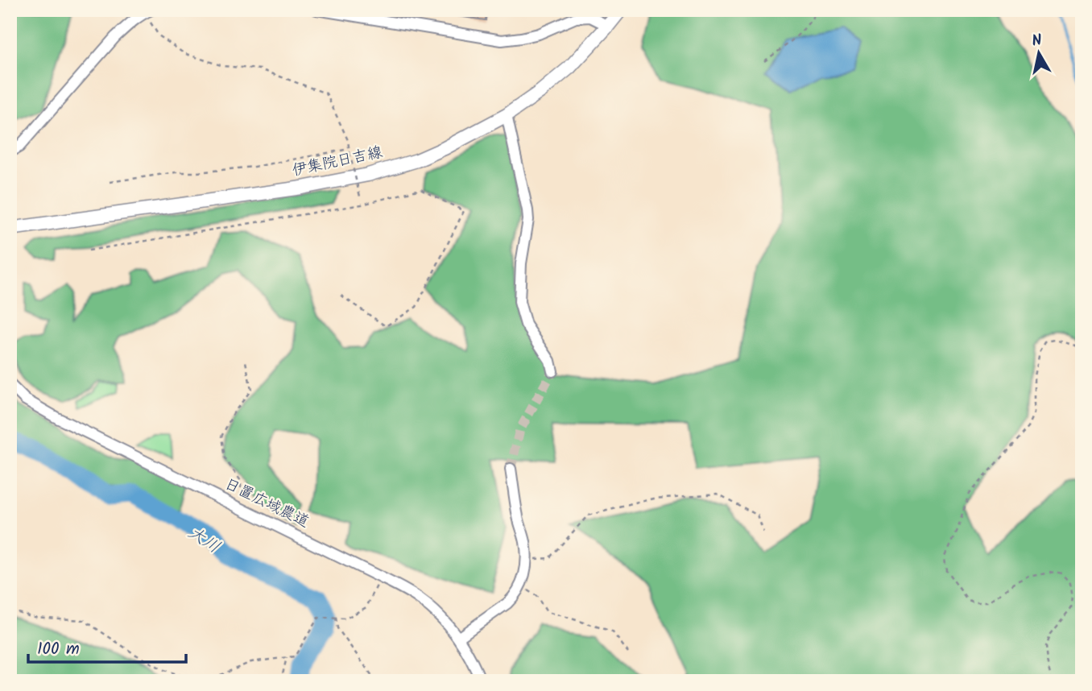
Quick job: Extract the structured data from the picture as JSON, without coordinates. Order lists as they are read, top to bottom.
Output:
{
  "streets": {
    "main road": ["伊集院日吉線"],
    "street": ["日置広域農道"]
  },
  "water": ["大川"],
  "scale_bar": "100 m",
  "north": "top"
}
